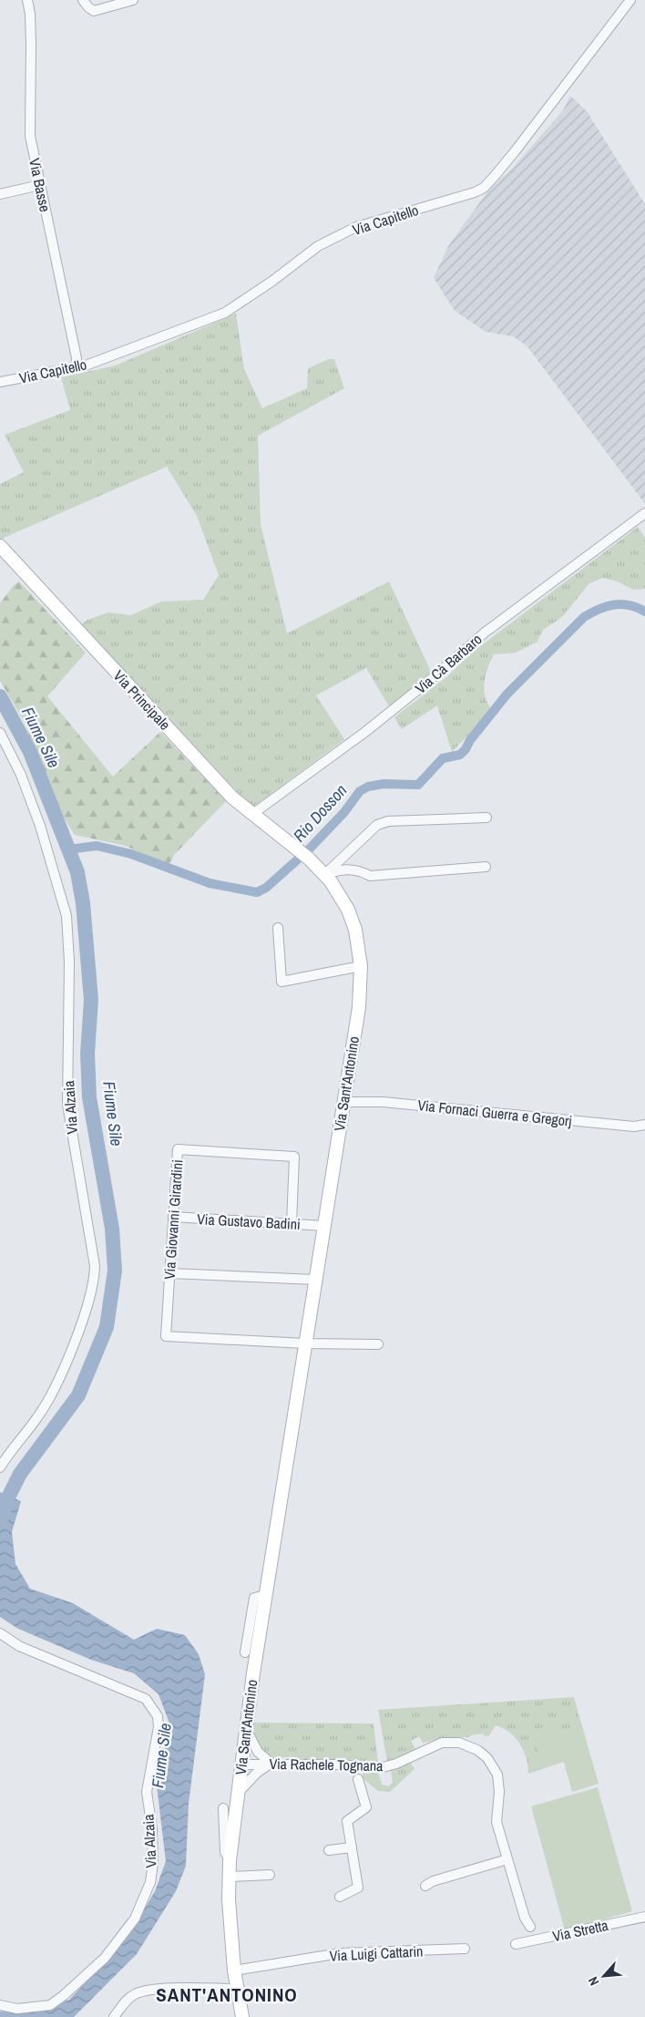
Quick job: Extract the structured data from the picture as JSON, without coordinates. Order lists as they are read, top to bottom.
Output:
{
  "streets": {
    "main road": ["Via Principale", "Via Sant'Antonino"],
    "street": [
      "Via Basse",
      "Via Capitello",
      "Via Cà Barbaro",
      "Via Alzaia",
      "Via Fornaci Guerra e Gregorj",
      "Via Giovanni Girardini",
      "Via Gustavo Badini",
      "Via Rachele Tognana",
      "Via Stretta",
      "Via Luigi Cattarin"
    ]
  },
  "crossings": [
    ["Via Basse", "Via Capitello"],
    ["Via Cà Barbaro", "Via Principale"],
    ["Via Principale", "Via Sant'Antonino"],
    ["Via Sant'Antonino", "Via Fornaci Guerra e Gregorj"],
    ["Via Sant'Antonino", "Via Giovanni Girardini"],
    ["Via Sant'Antonino", "Via Gustavo Badini"],
    ["Via Sant'Antonino", "Via Rachele Tognana"],
    ["Via Sant'Antonino", "Via Luigi Cattarin"],
    ["Via Giovanni Girardini", "Via Gustavo Badini"]
  ],
  "districts": ["SANT'ANTONINO"],
  "water": ["Fiume Sile", "Rio Dosson"],
  "north": "bottom left"
}
